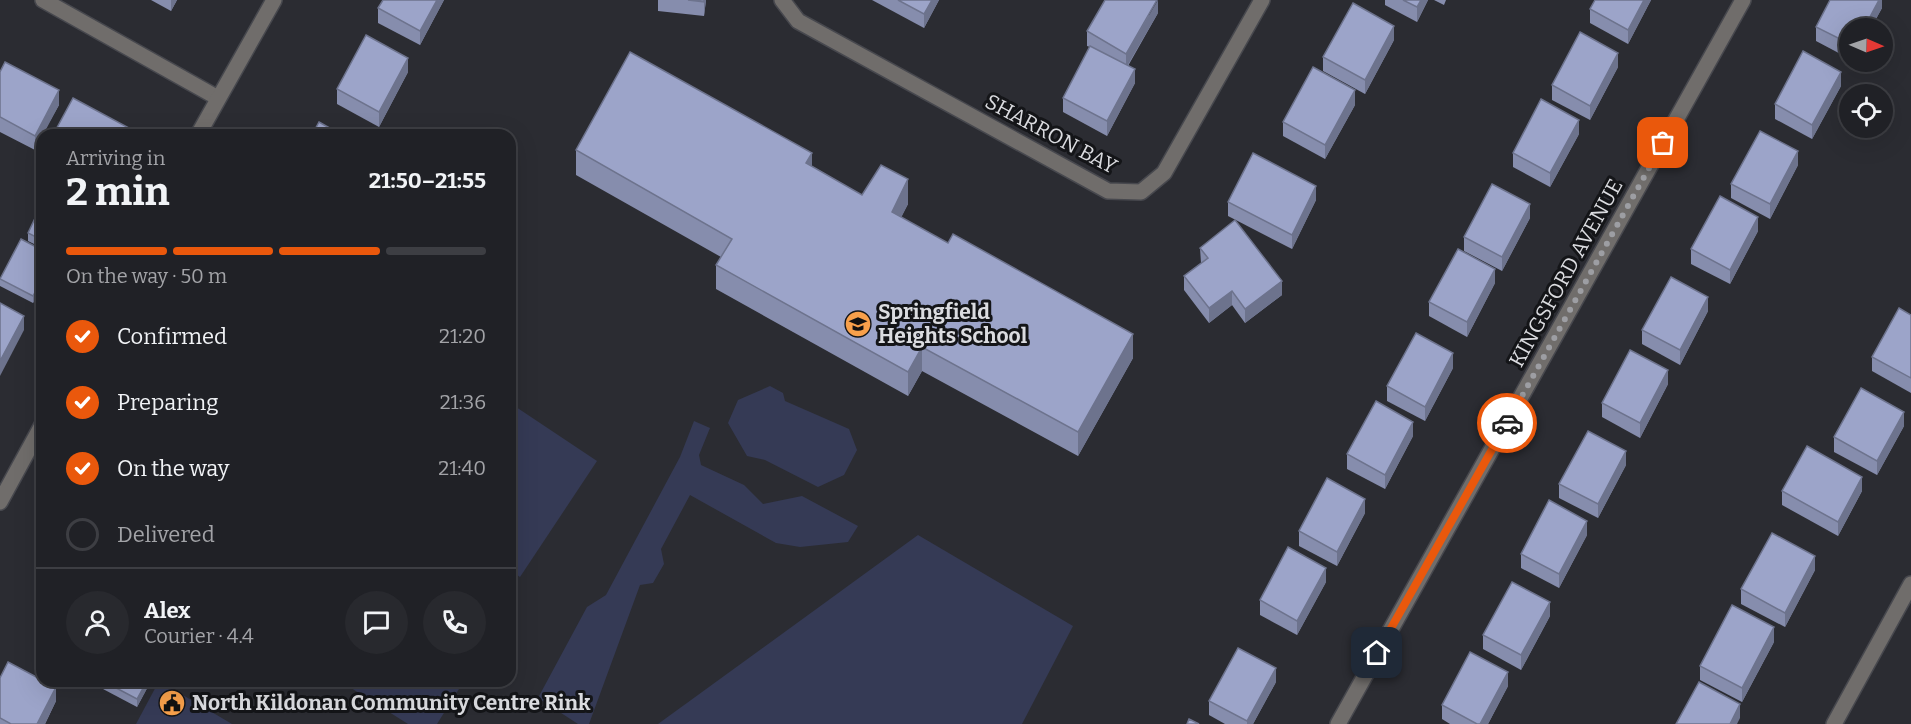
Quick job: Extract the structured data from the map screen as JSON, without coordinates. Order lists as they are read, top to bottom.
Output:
{
  "streets": {
    "street": ["SHARRON BAY", "KINGSFORD AVENUE"]
  },
  "places": {
    "school or university": ["Springfield Heights School"],
    "public building": ["North Kildonan Community Centre Rink"]
  },
  "north": "right",
  "page": {
    "heading": ["2 min", "Arriving in", "21:50–21:55"],
    "panel": ["Alex", "Courier · 4.4"],
    "bar": "On the way · 50 m",
    "list": [
      ["Confirmed", "21:20"],
      ["Preparing", "21:36"],
      ["On the way", "21:40"],
      "Delivered"
    ]
  }
}
